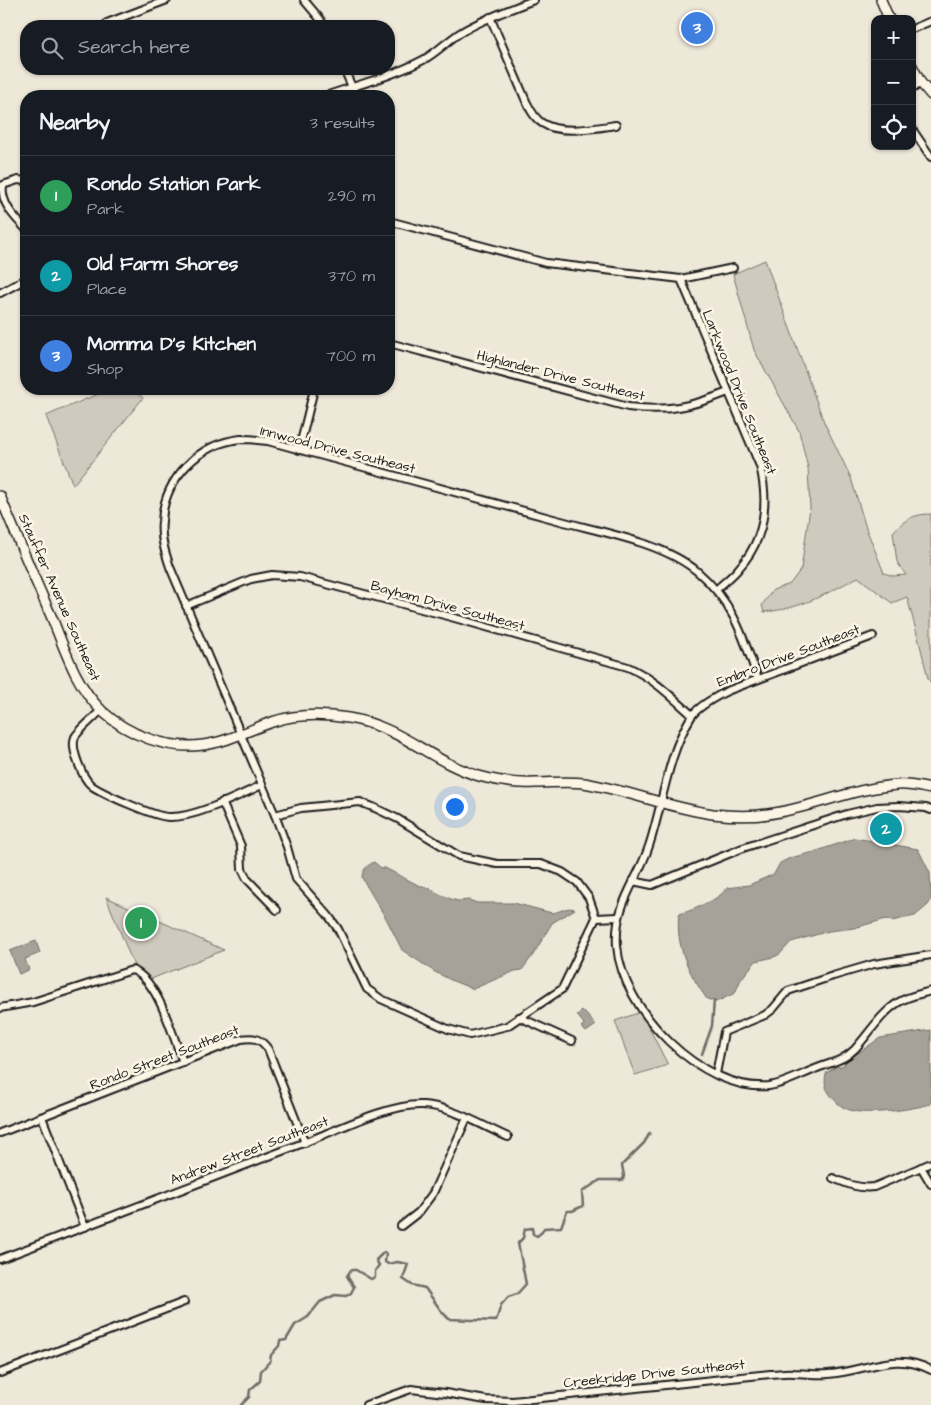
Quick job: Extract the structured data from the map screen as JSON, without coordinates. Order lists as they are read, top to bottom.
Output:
{
  "streets": {
    "street": [
      "Highlander Drive Southeast",
      "Larkwood Drive Southeast",
      "Innwood Drive Southeast",
      "Stauffer Avenue Southeast",
      "Bayham Drive Southeast",
      "Embro Drive Southeast",
      "Rondo Street Southeast",
      "Andrew Street Southeast",
      "Creekridge Drive Southeast"
    ]
  },
  "crossings": [
    ["Highlander Drive Southeast", "Larkwood Drive Southeast"],
    ["Larkwood Drive Southeast", "Innwood Drive Southeast"],
    ["Innwood Drive Southeast", "Stauffer Avenue Southeast"],
    ["Innwood Drive Southeast", "Bayham Drive Southeast"],
    ["Innwood Drive Southeast", "Embro Drive Southeast"],
    ["Stauffer Avenue Southeast", "Embro Drive Southeast"],
    ["Bayham Drive Southeast", "Embro Drive Southeast"],
    ["Rondo Street Southeast", "Andrew Street Southeast"]
  ],
  "page": {
    "pins": ["3", "2", "1"],
    "map_buttons": ["+", "−"],
    "search": "Search here",
    "heading": ["Nearby", "3 results"],
    "list": [
      {
        "mark": "1",
        "name": "Rondo Station Park",
        "note": "Park",
        "value": "290 m"
      },
      {
        "mark": "2",
        "name": "Old Farm Shores",
        "note": "Place",
        "value": "370 m"
      },
      {
        "mark": "3",
        "name": "Momma D's Kitchen",
        "note": "Shop",
        "value": "700 m"
      }
    ]
  }
}
